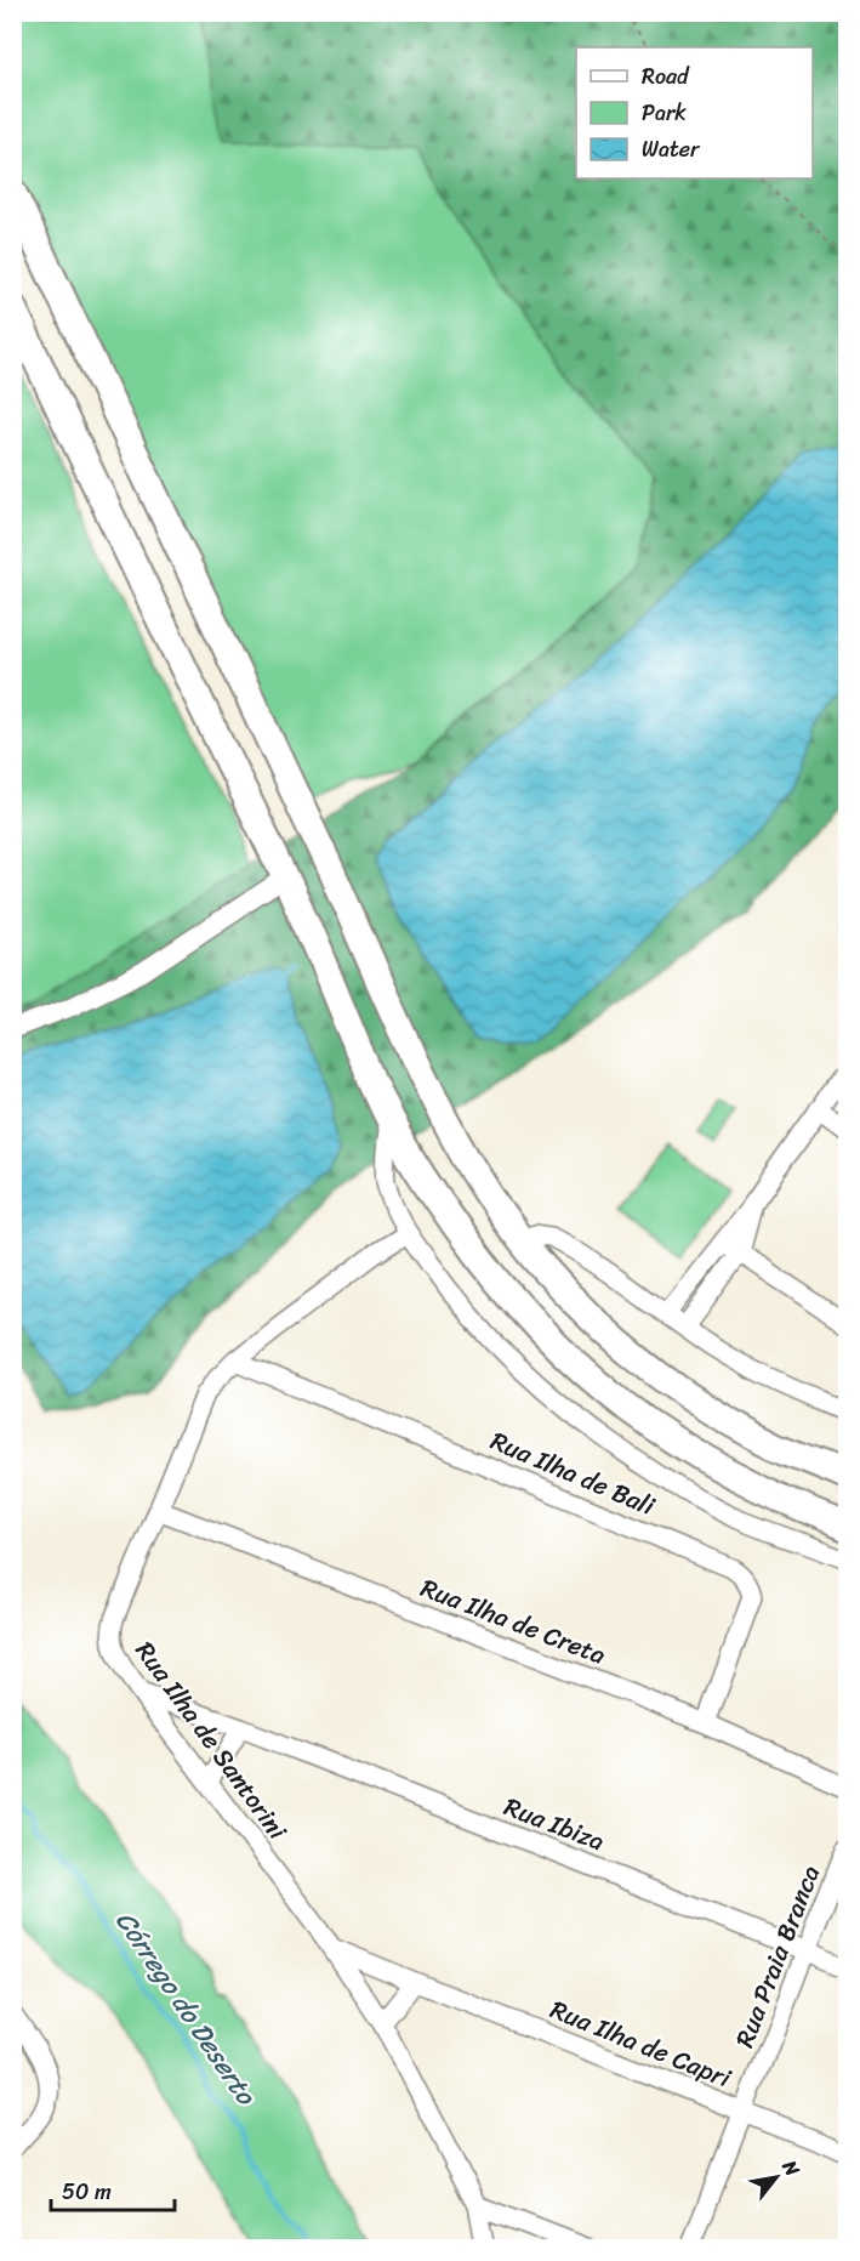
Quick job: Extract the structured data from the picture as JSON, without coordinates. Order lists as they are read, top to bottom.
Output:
{
  "streets": {
    "street": [
      "Rua Ilha de Bali",
      "Rua Ilha de Creta",
      "Rua Ilha de Santorini",
      "Rua Ibiza",
      "Rua Praia Branca",
      "Rua Ilha de Capri"
    ]
  },
  "crossings": [
    ["Rua Ilha de Bali", "Rua Ilha de Creta"],
    ["Rua Ilha de Bali", "Rua Ilha de Santorini"],
    ["Rua Ilha de Creta", "Rua Ilha de Santorini"],
    ["Rua Ilha de Santorini", "Rua Ibiza"],
    ["Rua Ilha de Santorini", "Rua Ilha de Capri"],
    ["Rua Ibiza", "Rua Praia Branca"],
    ["Rua Praia Branca", "Rua Ilha de Capri"]
  ],
  "water": ["Córrego do Deserto"],
  "legend": ["Road", "Park", "Water"],
  "scale_bar": "50 m",
  "north": "top right"
}
